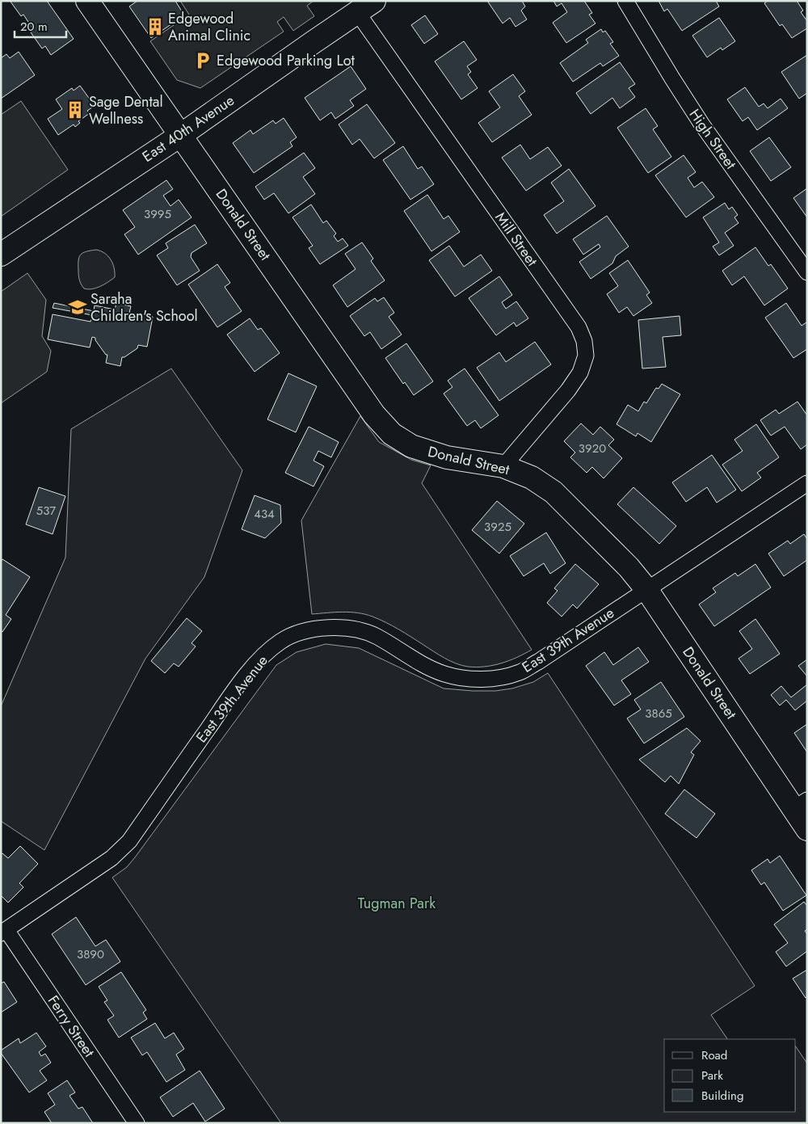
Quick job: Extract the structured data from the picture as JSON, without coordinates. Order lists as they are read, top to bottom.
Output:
{
  "streets": {
    "street": [
      "East 40th Avenue",
      "High Street",
      "Donald Street",
      "Mill Street",
      "East 39th Avenue",
      "Ferry Street"
    ]
  },
  "crossings": [
    ["East 40th Avenue", "Donald Street"],
    ["East 40th Avenue", "Mill Street"],
    ["Donald Street", "Mill Street"],
    ["Donald Street", "East 39th Avenue"],
    ["East 39th Avenue", "Ferry Street"]
  ],
  "parks": ["Tugman Park"],
  "places": {
    "building": ["Edgewood Animal Clinic", "Sage Dental Wellness"],
    "parking": ["Edgewood Parking Lot"],
    "school or university": ["Saraha Children's School"]
  },
  "house_numbers": [
    "3995",
    "3920",
    "537",
    "434",
    "3925",
    "3865",
    "3890"
  ],
  "legend": ["Road", "Park", "Building"],
  "scale_bar": "20 m"
}
